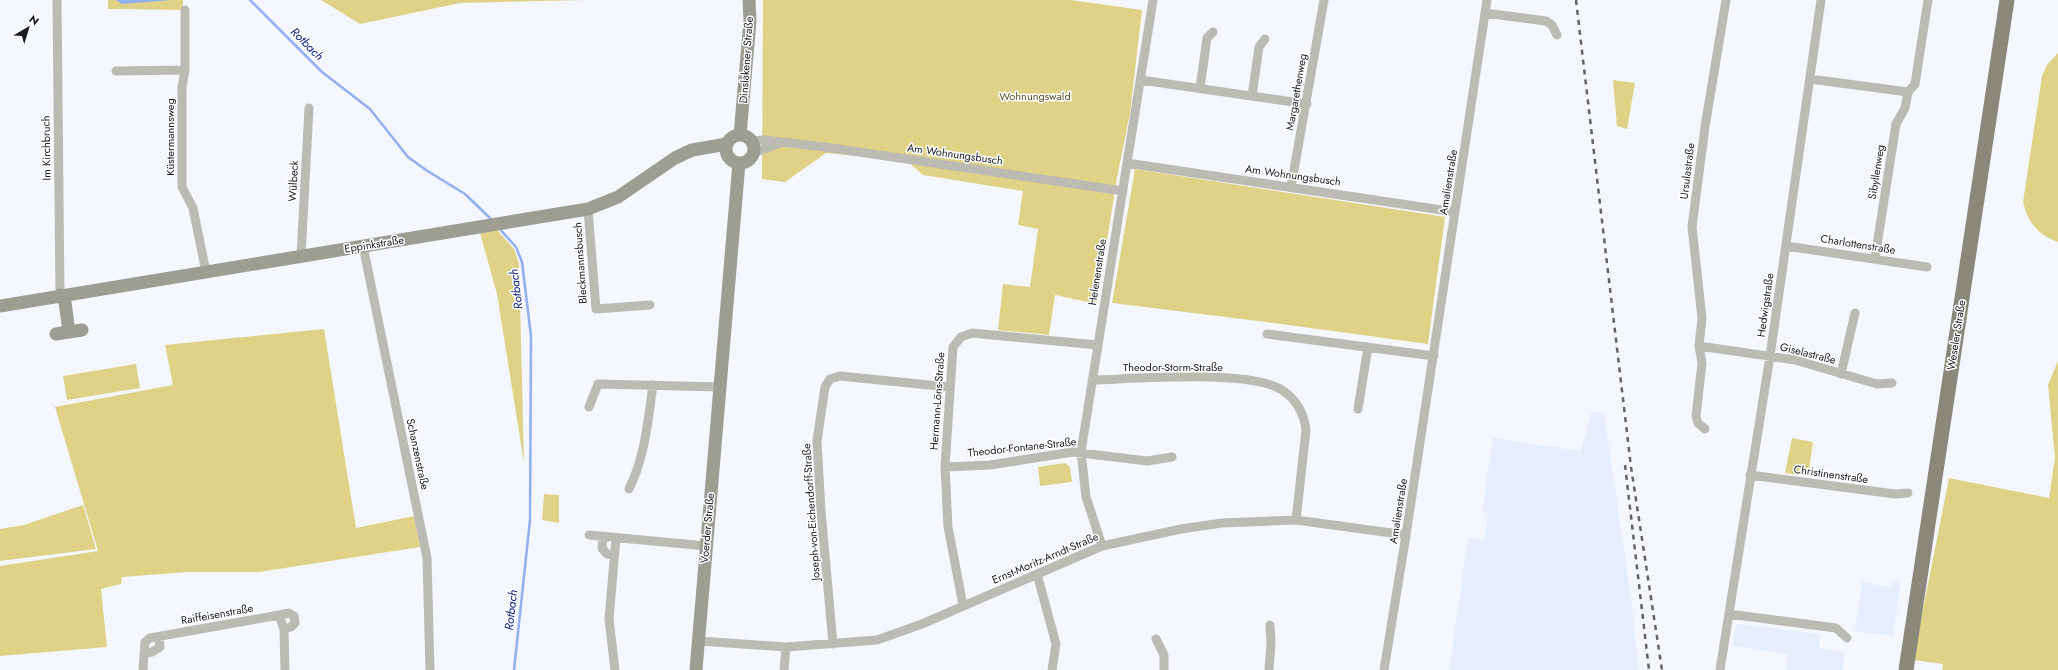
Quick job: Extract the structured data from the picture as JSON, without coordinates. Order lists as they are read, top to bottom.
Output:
{
  "streets": {
    "main road": ["Weseler Straße"],
    "street": [
      "Dinslakener Straße",
      "Margarethenweg",
      "Küstermannsweg",
      "Im Kirchbruch",
      "Am Wohnungsbusch",
      "Ursulastraße",
      "Sibyllenweg",
      "Wülbeck",
      "Amalienstraße",
      "Eppinkstraße",
      "Charlottenstraße",
      "Bleckmannsbusch",
      "Helenenstraße",
      "Hedwigstraße",
      "Giselastraße",
      "Theodor-Storm-Straße",
      "Hermann-Löns-Straße",
      "Theodor-Fontane-Straße",
      "Schanzenstraße",
      "Christinenstraße",
      "Joseph-von-Eichendorff-Straße",
      "Voerder Straße",
      "Ernst-Moritz-Arndt-Straße",
      "Raiffeisenstraße"
    ]
  },
  "crossings": [
    ["Dinslakener Straße", "Am Wohnungsbusch"],
    ["Dinslakener Straße", "Eppinkstraße"],
    ["Dinslakener Straße", "Voerder Straße"],
    ["Margarethenweg", "Am Wohnungsbusch"],
    ["Küstermannsweg", "Eppinkstraße"],
    ["Im Kirchbruch", "Eppinkstraße"],
    ["Am Wohnungsbusch", "Amalienstraße"],
    ["Am Wohnungsbusch", "Eppinkstraße"],
    ["Am Wohnungsbusch", "Helenenstraße"],
    ["Am Wohnungsbusch", "Voerder Straße"],
    ["Sibyllenweg", "Charlottenstraße"],
    ["Wülbeck", "Eppinkstraße"],
    ["Amalienstraße", "Ernst-Moritz-Arndt-Straße"],
    ["Eppinkstraße", "Bleckmannsbusch"],
    ["Eppinkstraße", "Schanzenstraße"],
    ["Eppinkstraße", "Voerder Straße"],
    ["Charlottenstraße", "Hedwigstraße"],
    ["Helenenstraße", "Theodor-Storm-Straße"],
    ["Helenenstraße", "Hermann-Löns-Straße"],
    ["Helenenstraße", "Theodor-Fontane-Straße"],
    ["Helenenstraße", "Ernst-Moritz-Arndt-Straße"],
    ["Hedwigstraße", "Giselastraße"],
    ["Hedwigstraße", "Christinenstraße"],
    ["Theodor-Storm-Straße", "Ernst-Moritz-Arndt-Straße"],
    ["Hermann-Löns-Straße", "Theodor-Fontane-Straße"],
    ["Hermann-Löns-Straße", "Joseph-von-Eichendorff-Straße"],
    ["Hermann-Löns-Straße", "Ernst-Moritz-Arndt-Straße"],
    ["Joseph-von-Eichendorff-Straße", "Ernst-Moritz-Arndt-Straße"],
    ["Voerder Straße", "Ernst-Moritz-Arndt-Straße"]
  ],
  "water": ["Rotbach"],
  "parks": ["Wohnungswald"],
  "north": "top right"
}
